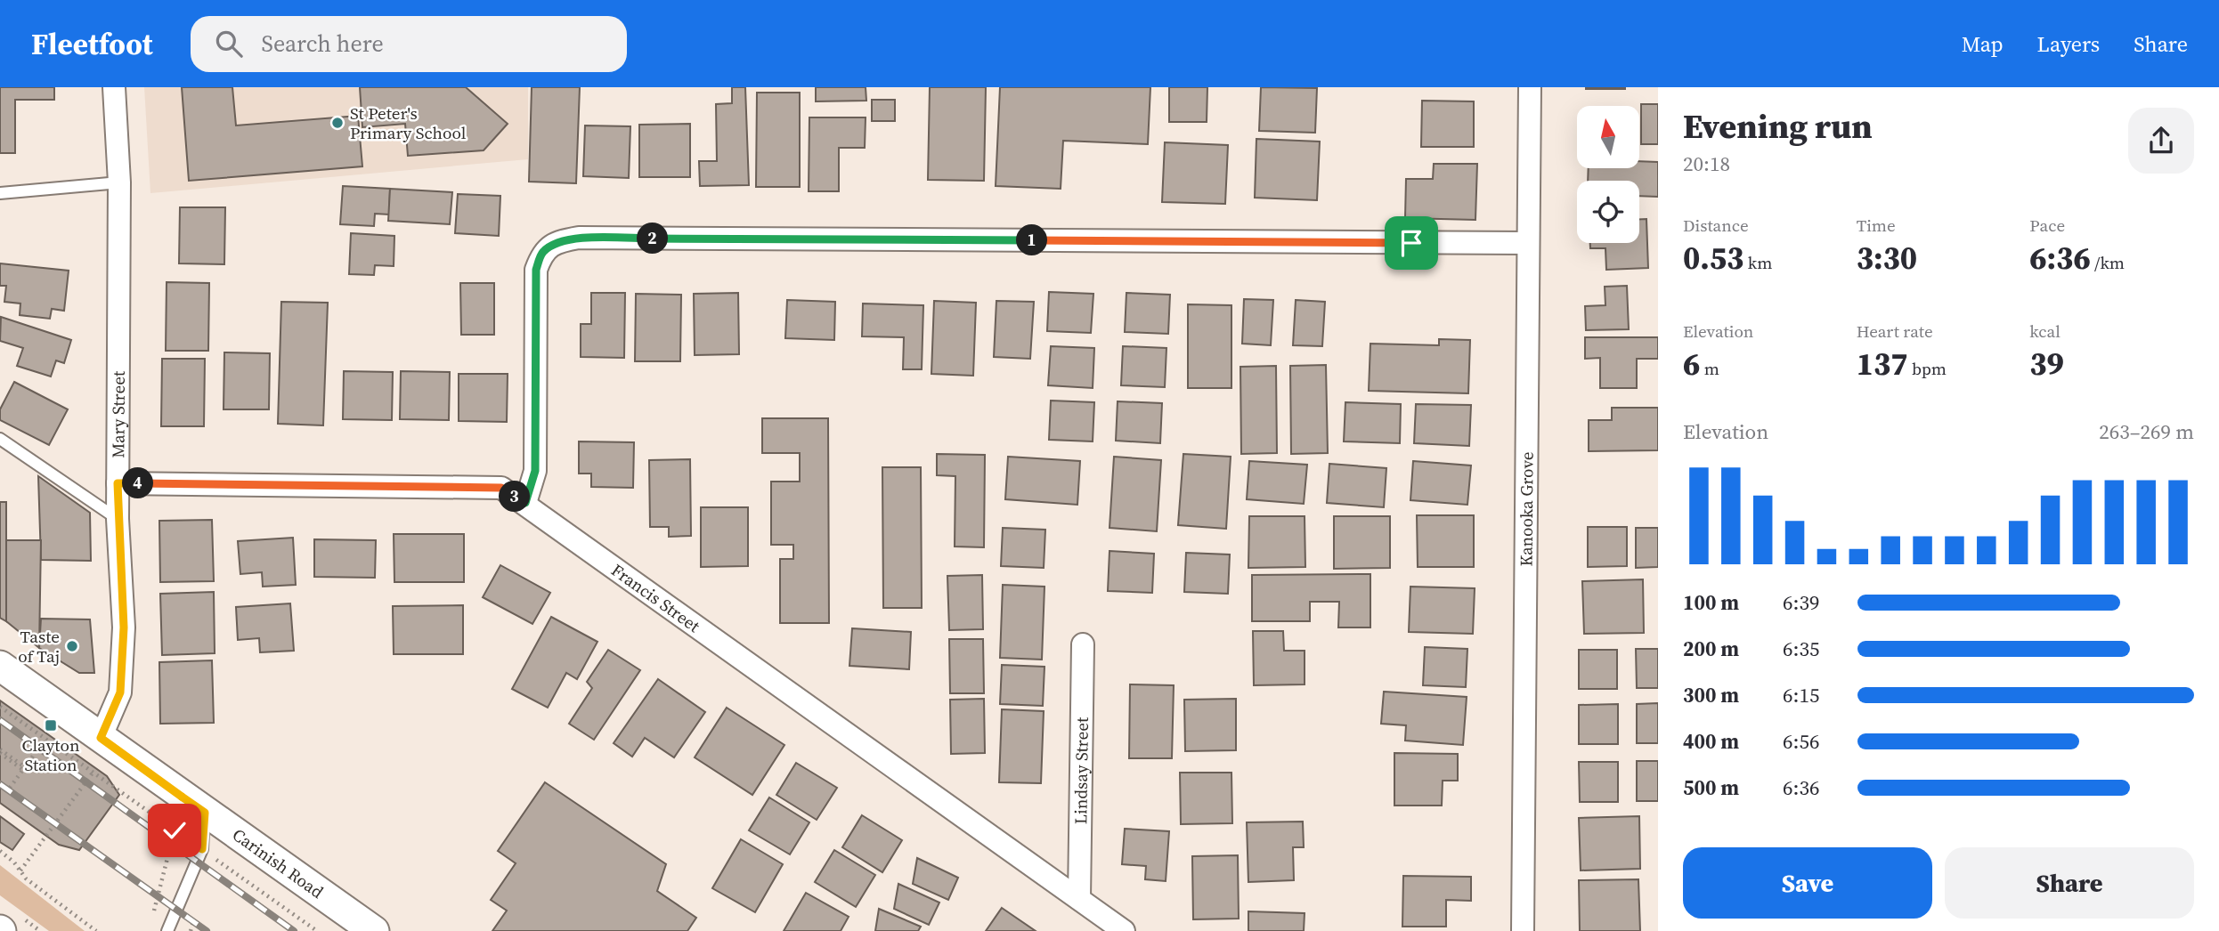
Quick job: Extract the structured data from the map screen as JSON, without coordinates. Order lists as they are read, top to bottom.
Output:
{
  "streets": {
    "street": [
      "Mary Street",
      "Kanooka Grove",
      "Francis Street",
      "Lindsay Street",
      "Carinish Road"
    ]
  },
  "crossings": [
    ["Mary Street", "Francis Street"],
    ["Mary Street", "Carinish Road"],
    ["Francis Street", "Lindsay Street"]
  ],
  "places": {
    "other": ["St Peter's Primary School", "Taste of Taj"],
    "transit": ["Clayton Station"]
  },
  "north": "top",
  "page": {
    "header": "Fleetfoot",
    "search": "Search here",
    "nav": ["Map", "Layers", "Share"],
    "heading": ["Evening run", "20:18"],
    "stats": [
      ["Distance", "0.53 km"],
      ["Time", "3:30"],
      ["Pace", "6:36 /km"],
      ["Elevation", "6 m"],
      ["Heart rate", "137 bpm"],
      ["kcal", "39"]
    ],
    "pins": [
      "2",
      "1",
      "4",
      "3"
    ],
    "chart": ["Elevation", "263–269 m"],
    "list": [
      {
        "name": "100 m",
        "note": "6:39"
      },
      {
        "name": "200 m",
        "note": "6:35"
      },
      {
        "name": "300 m",
        "note": "6:15"
      },
      {
        "name": "400 m",
        "note": "6:56"
      },
      {
        "name": "500 m",
        "note": "6:36"
      }
    ],
    "buttons": ["Save", "Share"]
  }
}
